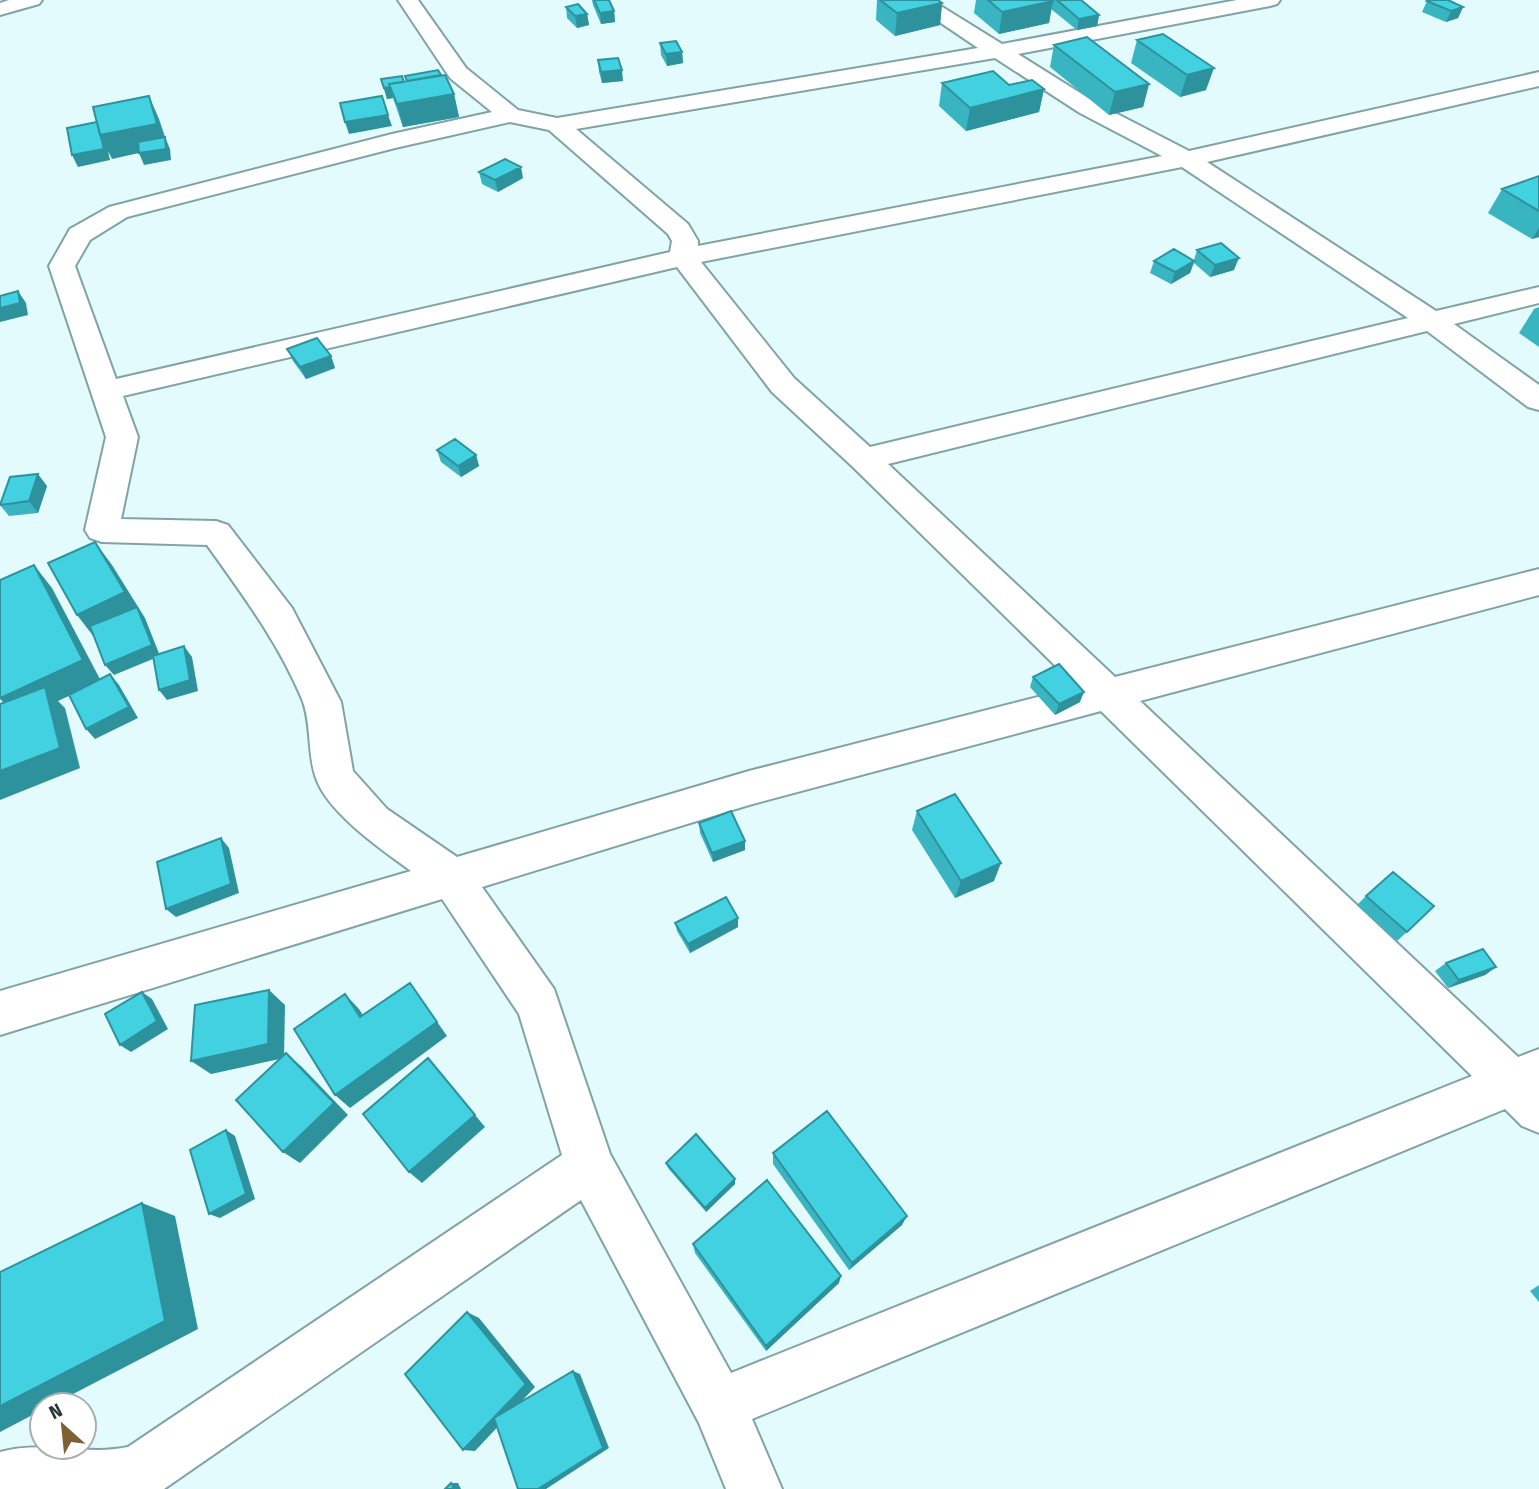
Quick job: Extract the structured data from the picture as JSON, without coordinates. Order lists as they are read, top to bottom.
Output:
{
  "north": "top left"
}
